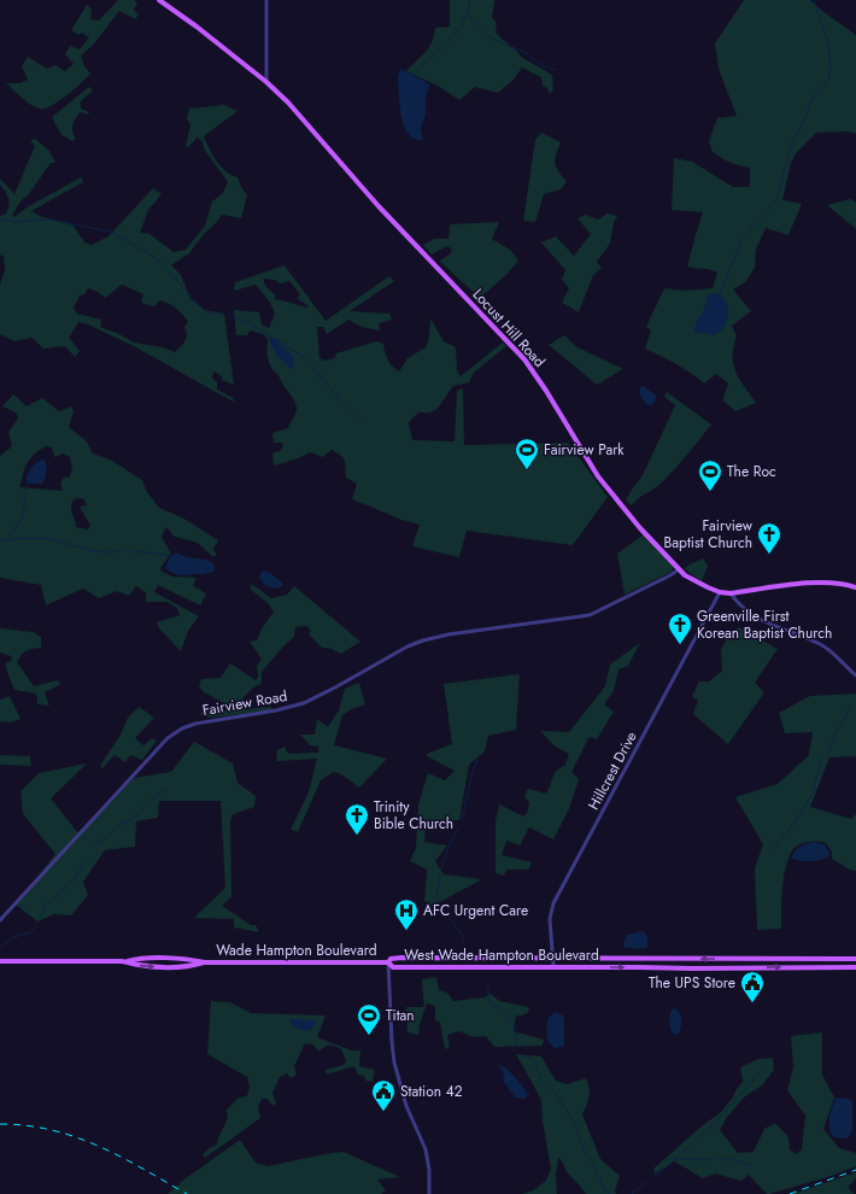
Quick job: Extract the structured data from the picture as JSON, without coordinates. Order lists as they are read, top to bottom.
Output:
{
  "streets": {
    "main road": ["Locust Hill Road", "Wade Hampton Boulevard", "West Wade Hampton Boulevard"],
    "street": ["Fairview Road", "Hillcrest Drive"]
  },
  "crossings": [
    ["Locust Hill Road", "Fairview Road"],
    ["Locust Hill Road", "Hillcrest Drive"],
    ["Hillcrest Drive", "West Wade Hampton Boulevard"],
    ["Wade Hampton Boulevard", "West Wade Hampton Boulevard"]
  ],
  "places": {
    "sports": ["Fairview Park", "The Roc", "Titan"],
    "church": ["Fairview Baptist Church", "Greenville First Korean Baptist Church", "Trinity Bible Church"],
    "hospital": ["AFC Urgent Care"],
    "public building": ["The UPS Store", "Station 42"]
  }
}
